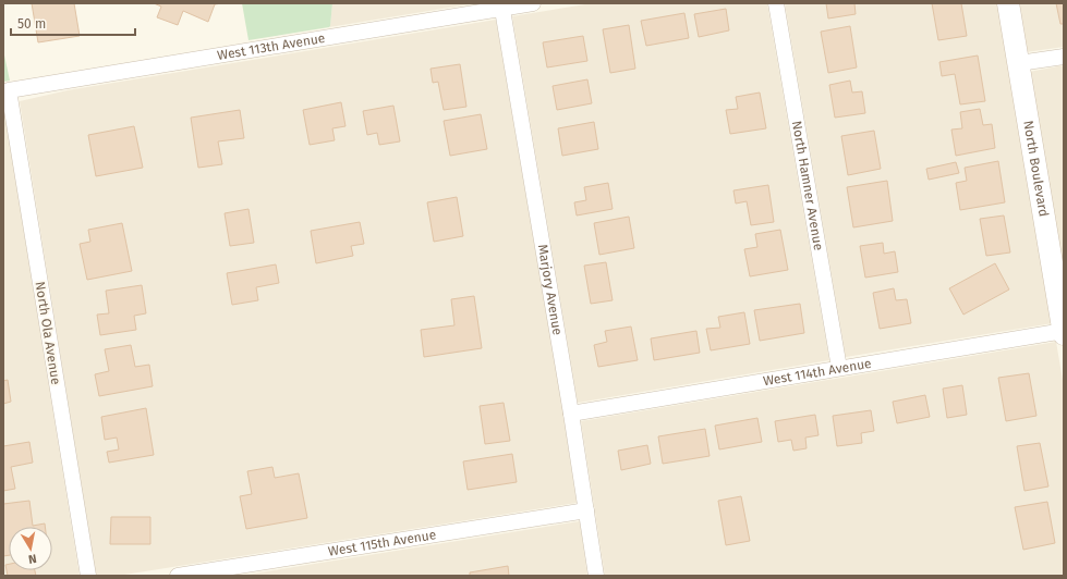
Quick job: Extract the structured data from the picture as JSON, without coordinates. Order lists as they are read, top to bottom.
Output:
{
  "streets": {
    "street": [
      "West 113th Avenue",
      "North Boulevard",
      "North Hamner Avenue",
      "Marjory Avenue",
      "North Ola Avenue",
      "West 114th Avenue",
      "West 115th Avenue"
    ]
  },
  "crossings": [
    ["West 113th Avenue", "Marjory Avenue"],
    ["West 113th Avenue", "North Ola Avenue"],
    ["North Boulevard", "West 114th Avenue"],
    ["North Hamner Avenue", "West 114th Avenue"],
    ["Marjory Avenue", "West 114th Avenue"],
    ["Marjory Avenue", "West 115th Avenue"]
  ],
  "scale_bar": "50 m",
  "north": "bottom"
}
